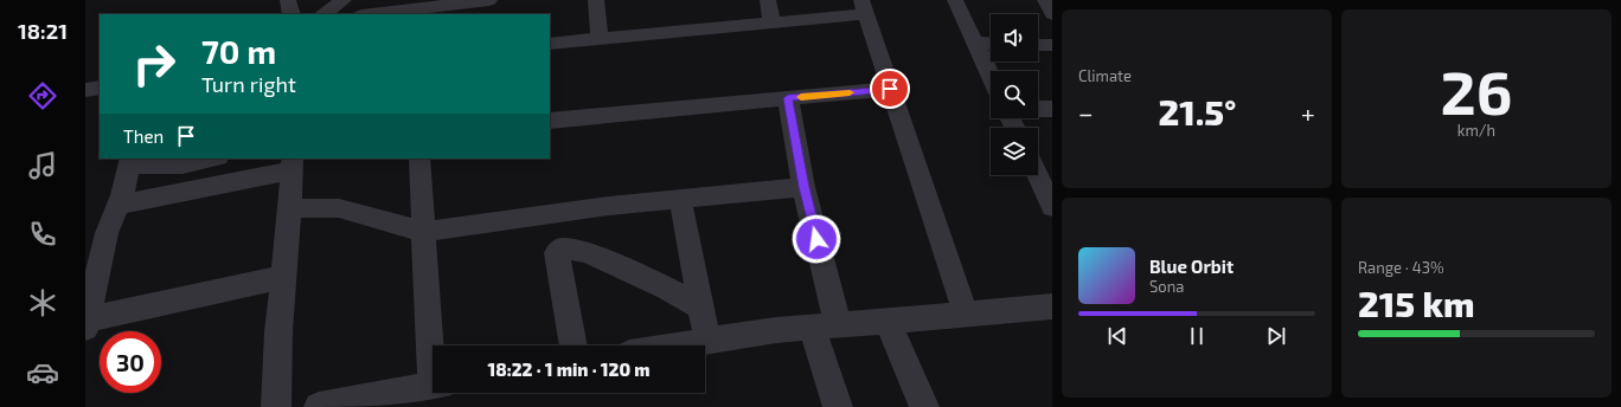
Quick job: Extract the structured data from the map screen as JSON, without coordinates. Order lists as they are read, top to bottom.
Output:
{
  "page": {
    "tabs": "18:21",
    "tile": [
      "Climate",
      ["26", "km/h"],
      ["Range · 43%", "215 km"]
    ],
    "turn": ["70 m", "Turn right"],
    "heat": ["−", "21.5°", "+"],
    "then": "Then",
    "song": ["Blue Orbit", "Sona"],
    "limit": "30",
    "trip": "18:22 · 1 min · 120 m"
  }
}
